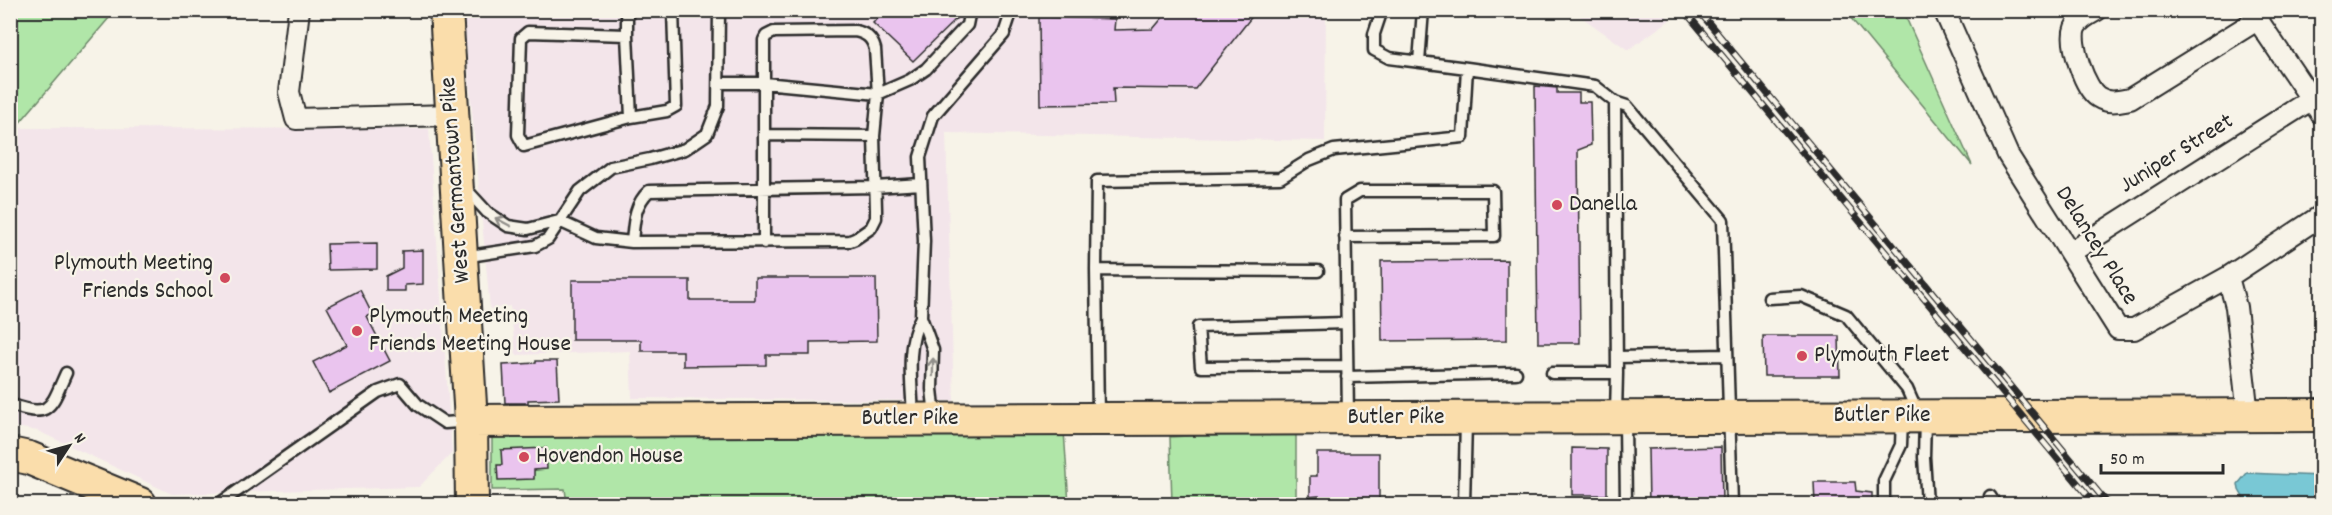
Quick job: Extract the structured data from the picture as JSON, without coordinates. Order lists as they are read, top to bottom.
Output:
{
  "streets": {
    "main road": ["West Germantown Pike", "Butler Pike"],
    "street": ["Juniper Street", "Delancey Place"]
  },
  "crossings": [
    ["Juniper Street", "Delancey Place"],
    ["West Germantown Pike", "Butler Pike"]
  ],
  "places": [
    "Danella",
    "Plymouth Meeting Friends School",
    "Plymouth Meeting Friends Meeting House",
    "Plymouth Fleet",
    "Hovendon House"
  ],
  "scale_bar": "50 m",
  "north": "top right"
}
